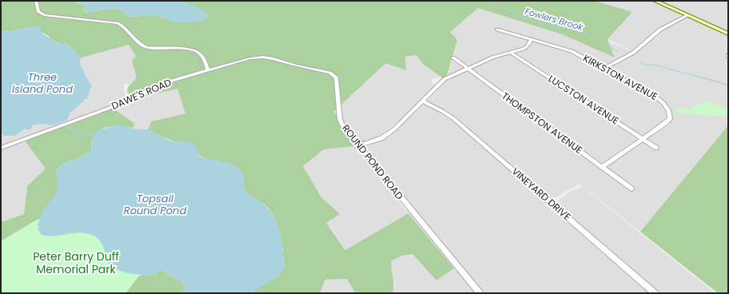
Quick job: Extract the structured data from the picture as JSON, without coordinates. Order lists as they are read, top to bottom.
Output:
{
  "streets": {
    "street": [
      "KIRKSTON AVENUE",
      "DAWE'S ROAD",
      "LUCSTON AVENUE",
      "THOMPSTON AVENUE",
      "ROUND POND ROAD",
      "VINEYARD DRIVE"
    ]
  },
  "crossings": [
    ["KIRKSTON AVENUE", "LUCSTON AVENUE"],
    ["KIRKSTON AVENUE", "THOMPSTON AVENUE"],
    ["DAWE'S ROAD", "ROUND POND ROAD"]
  ],
  "water": ["Fowlers Brook", "Three Island Pond", "Topsail Round Pond"],
  "parks": ["Peter Barry Duff Memorial Park"]
}
